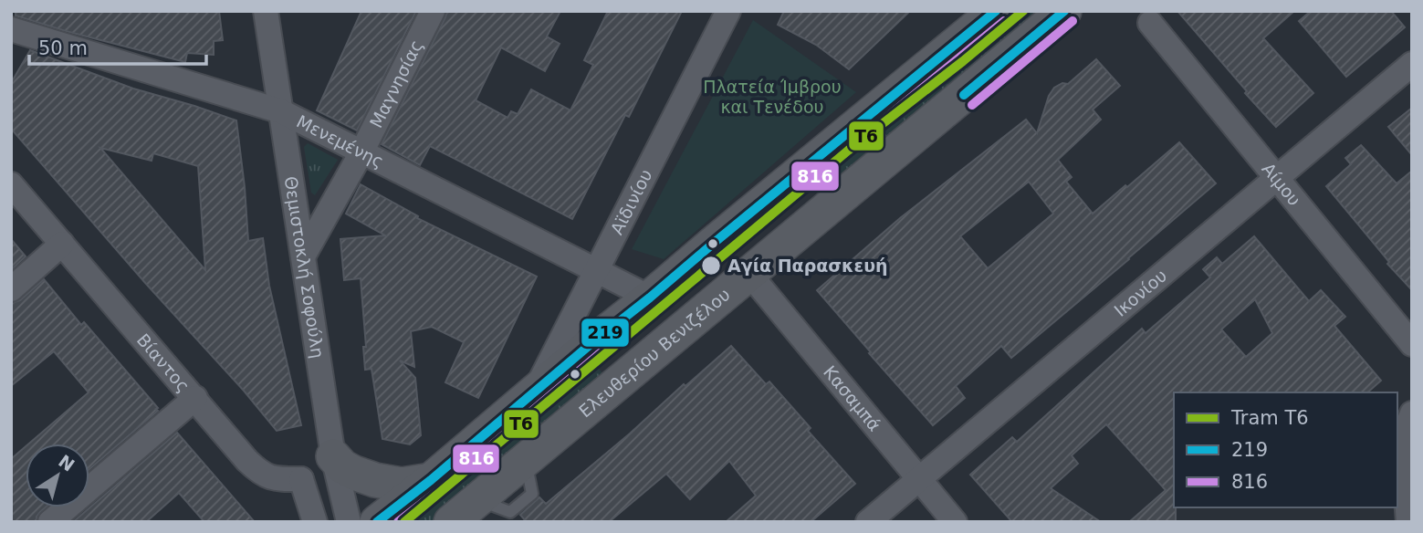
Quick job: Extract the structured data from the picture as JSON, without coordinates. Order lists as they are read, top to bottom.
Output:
{
  "streets": {
    "main road": ["Ελευθερίου Βενιζέλου"],
    "street": [
      "Μαγνησίας",
      "Μενεμένης",
      "Αίμου",
      "Αϊδινίου",
      "Θεμιστοκλή Σοφούλη",
      "Ικονίου",
      "Βίαντος",
      "Κασαμπά"
    ]
  },
  "crossings": [
    ["Μαγνησίας", "Μενεμένης"],
    ["Μαγνησίας", "Θεμιστοκλή Σοφούλη"],
    ["Μενεμένης", "Αϊδινίου"],
    ["Μενεμένης", "Θεμιστοκλή Σοφούλη"],
    ["Αίμου", "Ικονίου"],
    ["Ικονίου", "Κασαμπά"],
    ["Ελευθερίου Βενιζέλου", "Κασαμπά"]
  ],
  "parks": ["Πλατεία Ίμβρου και Τενέδου"],
  "places": ["Αγία Παρασκευή"],
  "lines": ["tram line Τ6", "transit line 219", "transit line 816"],
  "legend": ["Tram Τ6", "219", "816"],
  "scale_bar": "50 m",
  "north": "top right"
}
